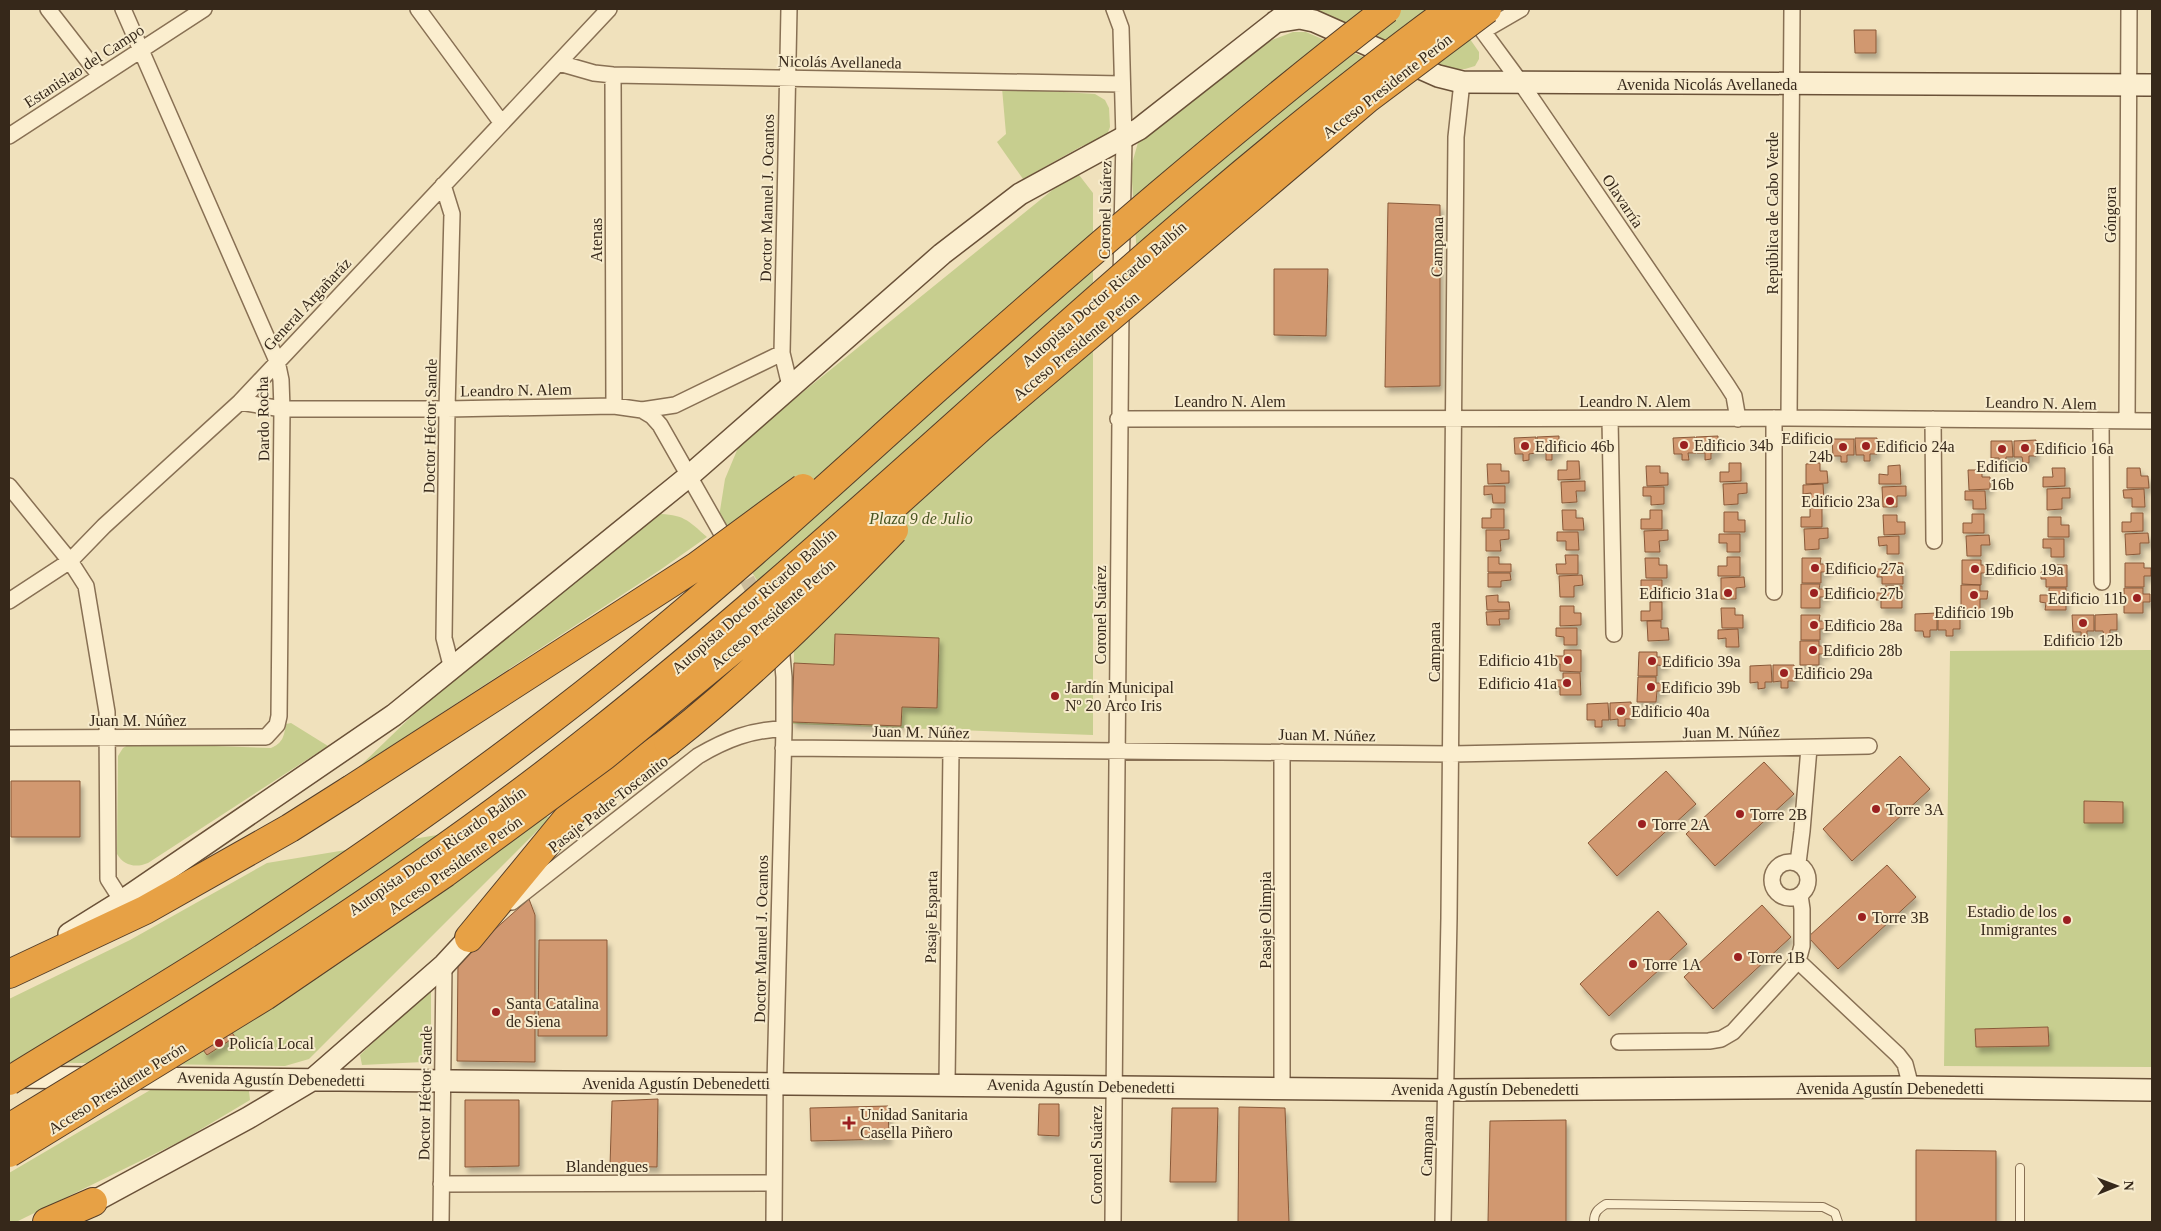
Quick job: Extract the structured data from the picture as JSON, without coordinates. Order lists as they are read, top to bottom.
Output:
{
  "streets": {
    "highway": ["Acceso Presidente Perón", "Autopista Doctor Ricardo Balbín"],
    "main road": ["Avenida Nicolás Avellaneda", "Avenida Agustín Debenedetti"],
    "street": [
      "Nicolás Avellaneda",
      "Estanislao del Campo",
      "Doctor Manuel J. Ocantos",
      "Olavarría",
      "Coronel Suárez",
      "República de Cabo Verde",
      "Góngora",
      "Atenas",
      "Campana",
      "General Argañaráz",
      "Leandro N. Alem",
      "Dardo Rocha",
      "Doctor Héctor Sande",
      "Juan M. Núñez",
      "Pasaje Padre Toscanito",
      "Pasaje Esparta",
      "Pasaje Olimpia",
      "Blandengues"
    ]
  },
  "crossings": [
    ["Nicolás Avellaneda", "Doctor Manuel J. Ocantos"],
    ["Nicolás Avellaneda", "Coronel Suárez"],
    ["Nicolás Avellaneda", "Atenas"],
    ["Nicolás Avellaneda", "General Argañaráz"],
    ["Estanislao del Campo", "Dardo Rocha"],
    ["Avenida Nicolás Avellaneda", "Olavarría"],
    ["Avenida Nicolás Avellaneda", "República de Cabo Verde"],
    ["Avenida Nicolás Avellaneda", "Góngora"],
    ["Avenida Nicolás Avellaneda", "Campana"],
    ["Acceso Presidente Perón", "Olavarría"],
    ["Doctor Manuel J. Ocantos", "Leandro N. Alem"],
    ["Doctor Manuel J. Ocantos", "Juan M. Núñez"],
    ["Doctor Manuel J. Ocantos", "Pasaje Padre Toscanito"],
    ["Doctor Manuel J. Ocantos", "Avenida Agustín Debenedetti"],
    ["Doctor Manuel J. Ocantos", "Blandengues"],
    ["Olavarría", "Leandro N. Alem"],
    ["Coronel Suárez", "Leandro N. Alem"],
    ["Coronel Suárez", "Juan M. Núñez"],
    ["Coronel Suárez", "Avenida Agustín Debenedetti"],
    ["República de Cabo Verde", "Leandro N. Alem"],
    ["Góngora", "Leandro N. Alem"],
    ["Atenas", "Leandro N. Alem"],
    ["Campana", "Leandro N. Alem"],
    ["Campana", "Juan M. Núñez"],
    ["Campana", "Avenida Agustín Debenedetti"],
    ["General Argañaráz", "Leandro N. Alem"],
    ["General Argañaráz", "Dardo Rocha"],
    ["General Argañaráz", "Doctor Héctor Sande"],
    ["Leandro N. Alem", "Dardo Rocha"],
    ["Leandro N. Alem", "Doctor Héctor Sande"],
    ["Dardo Rocha", "Juan M. Núñez"],
    ["Doctor Héctor Sande", "Avenida Agustín Debenedetti"],
    ["Doctor Héctor Sande", "Blandengues"],
    ["Juan M. Núñez", "Pasaje Esparta"],
    ["Juan M. Núñez", "Pasaje Olimpia"],
    ["Pasaje Esparta", "Avenida Agustín Debenedetti"],
    ["Pasaje Olimpia", "Avenida Agustín Debenedetti"]
  ],
  "parks": ["Plaza 9 de Julio"],
  "places": {
    "other": [
      "Edificio 34b",
      "Edificio 46b",
      "Edificio 24a",
      "Edificio 24b",
      "Edificio 16a",
      "Edificio 16b",
      "Edificio 23a",
      "Edificio 27a",
      "Edificio 19a",
      "Edificio 31a",
      "Edificio 27b",
      "Edificio 19b",
      "Edificio 11b",
      "Edificio 12b",
      "Edificio 28a",
      "Edificio 28b",
      "Edificio 41b",
      "Edificio 39a",
      "Edificio 29a",
      "Edificio 41a",
      "Edificio 39b",
      "Jardín Municipal Nº 20 Arco Iris",
      "Edificio 40a",
      "Torre 3A",
      "Torre 2B",
      "Torre 2A",
      "Torre 3B",
      "Estadio de los Inmigrantes",
      "Torre 1B",
      "Torre 1A",
      "Santa Catalina de Siena",
      "Policía Local"
    ],
    "health": ["Unidad Sanitaria Casella Piñero"]
  },
  "north": "right"
}
